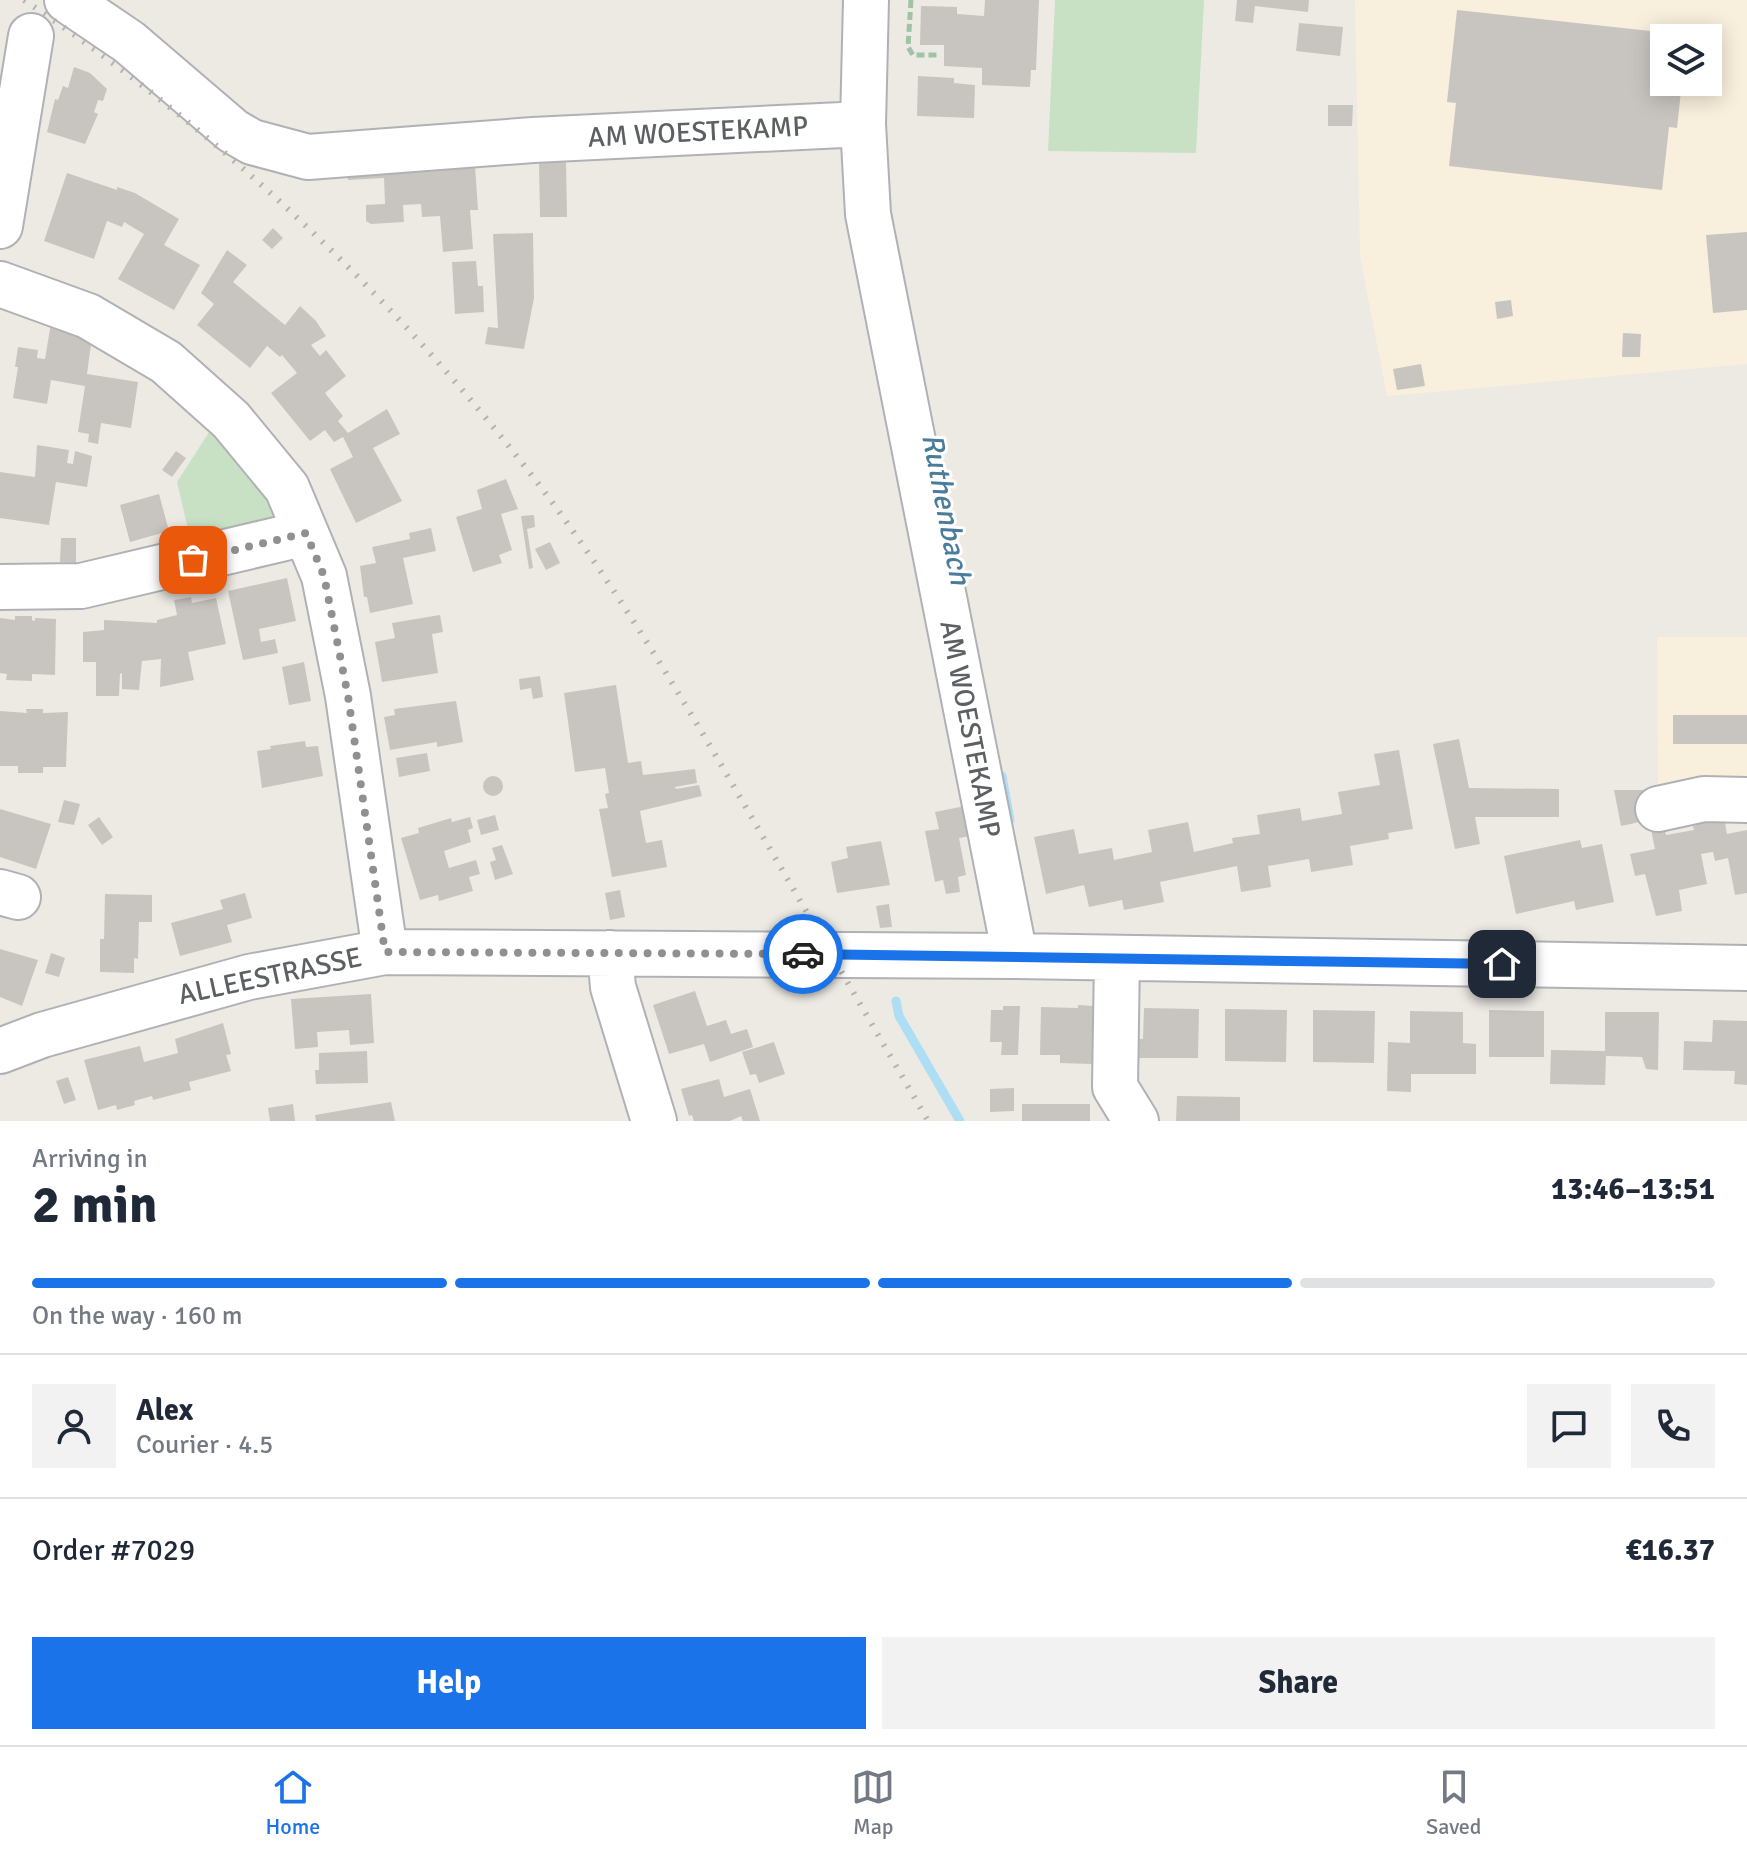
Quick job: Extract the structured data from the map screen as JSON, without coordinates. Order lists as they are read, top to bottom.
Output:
{
  "streets": {
    "street": ["AM WOESTEKAMP", "ALLEESTRASSE"]
  },
  "crossings": [
    ["AM WOESTEKAMP", "ALLEESTRASSE"]
  ],
  "water": ["Ruthenbach"],
  "page": {
    "heading": ["2 min", "Arriving in", "13:46–13:51"],
    "panel": [
      "Alex",
      "Courier · 4.5",
      "Order #7029",
      "€16.37"
    ],
    "bar": "On the way · 160 m",
    "buttons": ["Help", "Share"],
    "tabs": ["Home", "Map", "Saved"]
  }
}
